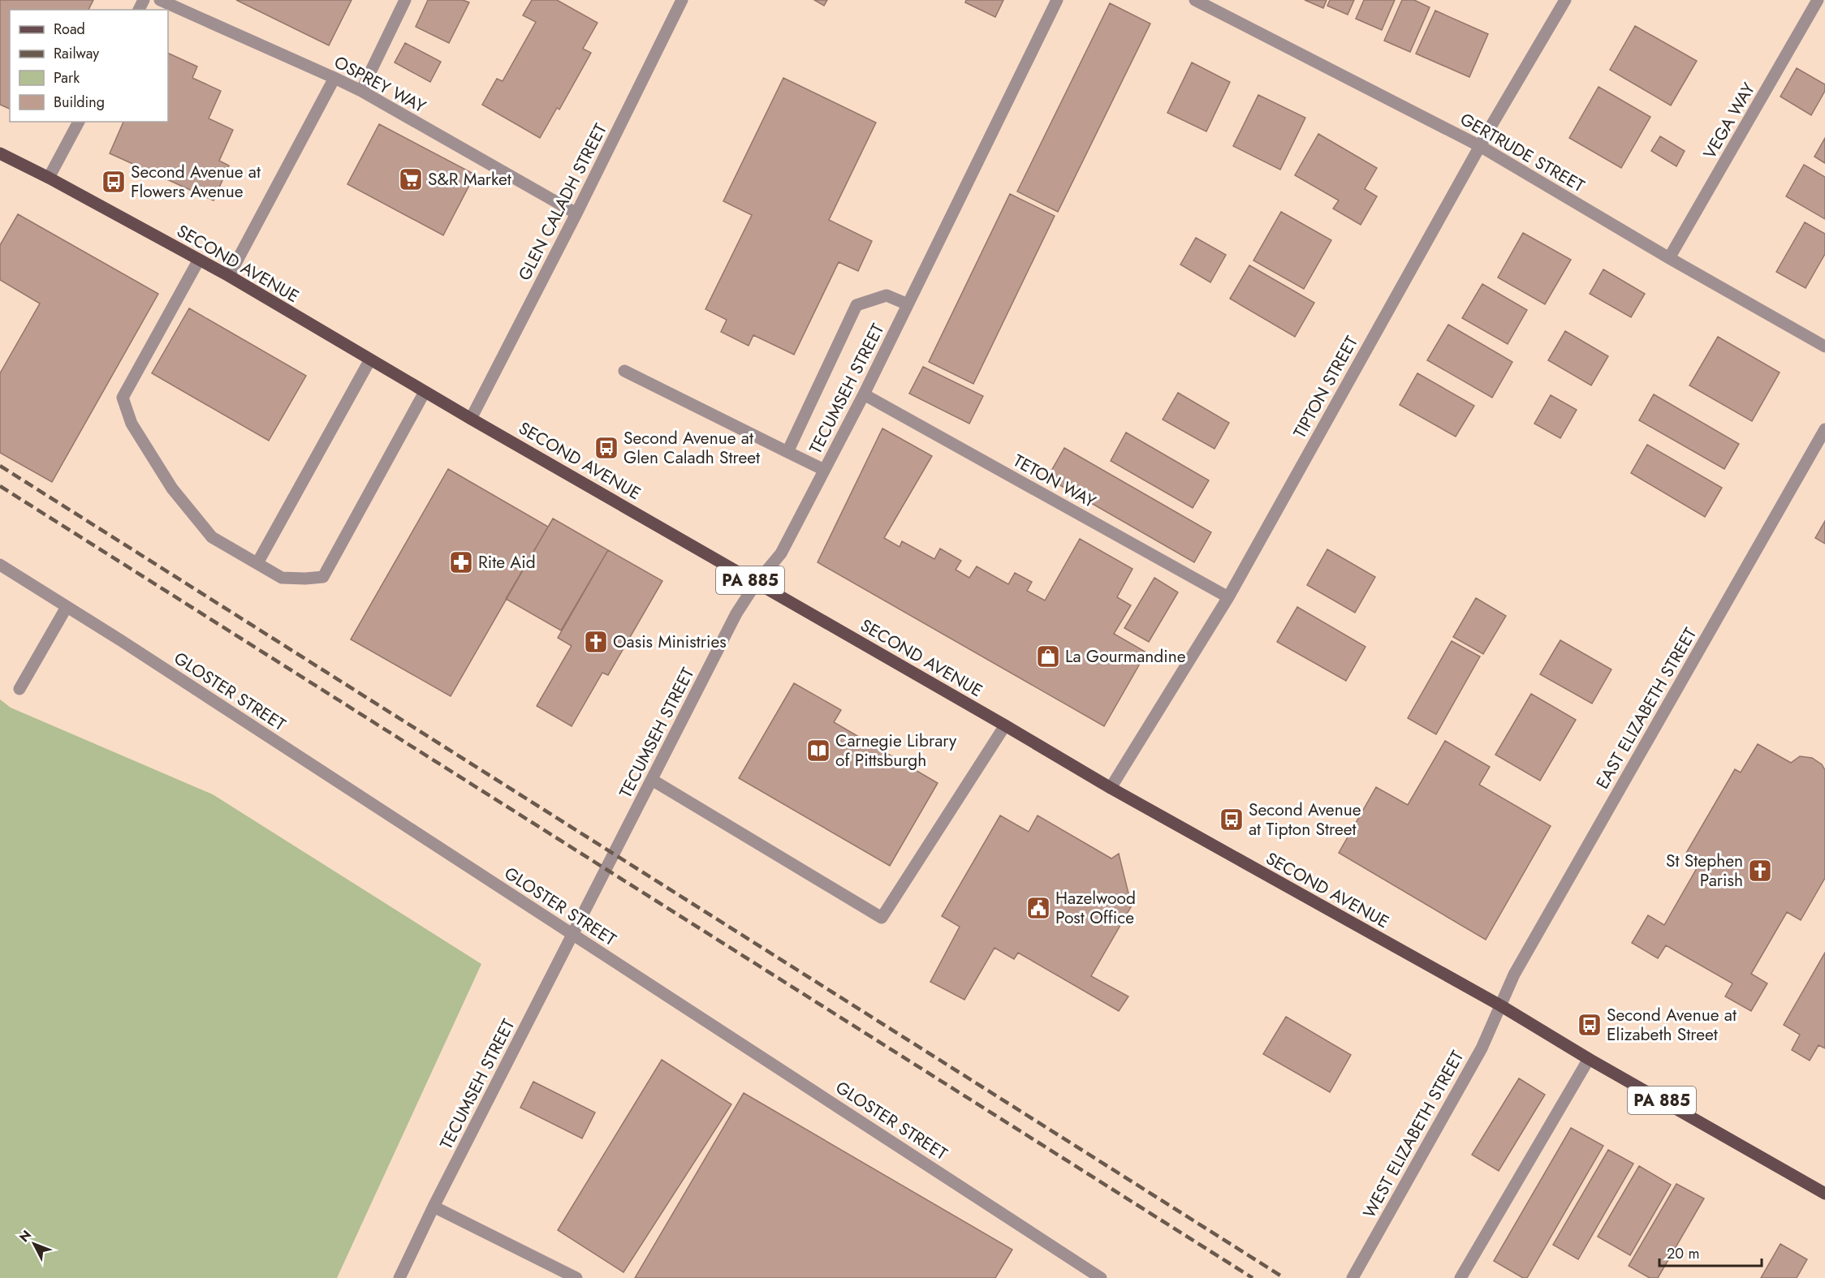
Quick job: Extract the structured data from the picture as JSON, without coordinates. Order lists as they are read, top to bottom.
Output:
{
  "streets": {
    "main road": ["SECOND AVENUE", "PA 885"],
    "street": [
      "OSPREY WAY",
      "VEGA WAY",
      "GERTRUDE STREET",
      "GLEN CALADH STREET",
      "TIPTON STREET",
      "TECUMSEH STREET",
      "TETON WAY",
      "GLOSTER STREET",
      "EAST ELIZABETH STREET",
      "WEST ELIZABETH STREET"
    ]
  },
  "crossings": [
    ["OSPREY WAY", "GLEN CALADH STREET"],
    ["VEGA WAY", "GERTRUDE STREET"],
    ["GERTRUDE STREET", "TIPTON STREET"],
    ["GLEN CALADH STREET", "SECOND AVENUE"],
    ["SECOND AVENUE", "TIPTON STREET"],
    ["SECOND AVENUE", "TECUMSEH STREET"],
    ["SECOND AVENUE", "EAST ELIZABETH STREET"],
    ["SECOND AVENUE", "WEST ELIZABETH STREET"],
    ["TIPTON STREET", "TETON WAY"],
    ["TECUMSEH STREET", "TETON WAY"],
    ["TECUMSEH STREET", "GLOSTER STREET"],
    ["EAST ELIZABETH STREET", "WEST ELIZABETH STREET"]
  ],
  "places": {
    "supermarket": ["S&R Market"],
    "bus stop": [
      "Second Avenue at Flowers Avenue",
      "Second Avenue at Glen Caladh Street",
      "Second Avenue at Tipton Street",
      "Second Avenue at Elizabeth Street"
    ],
    "pharmacy": ["Rite Aid"],
    "church": ["Oasis Ministries", "St Stephen Parish"],
    "shop": ["La Gourmandine"],
    "library": ["Carnegie Library of Pittsburgh"],
    "public building": ["Hazelwood Post Office"]
  },
  "legend": [
    "Road",
    "Railway",
    "Park",
    "Building"
  ],
  "scale_bar": "20 m",
  "north": "top left"
}
